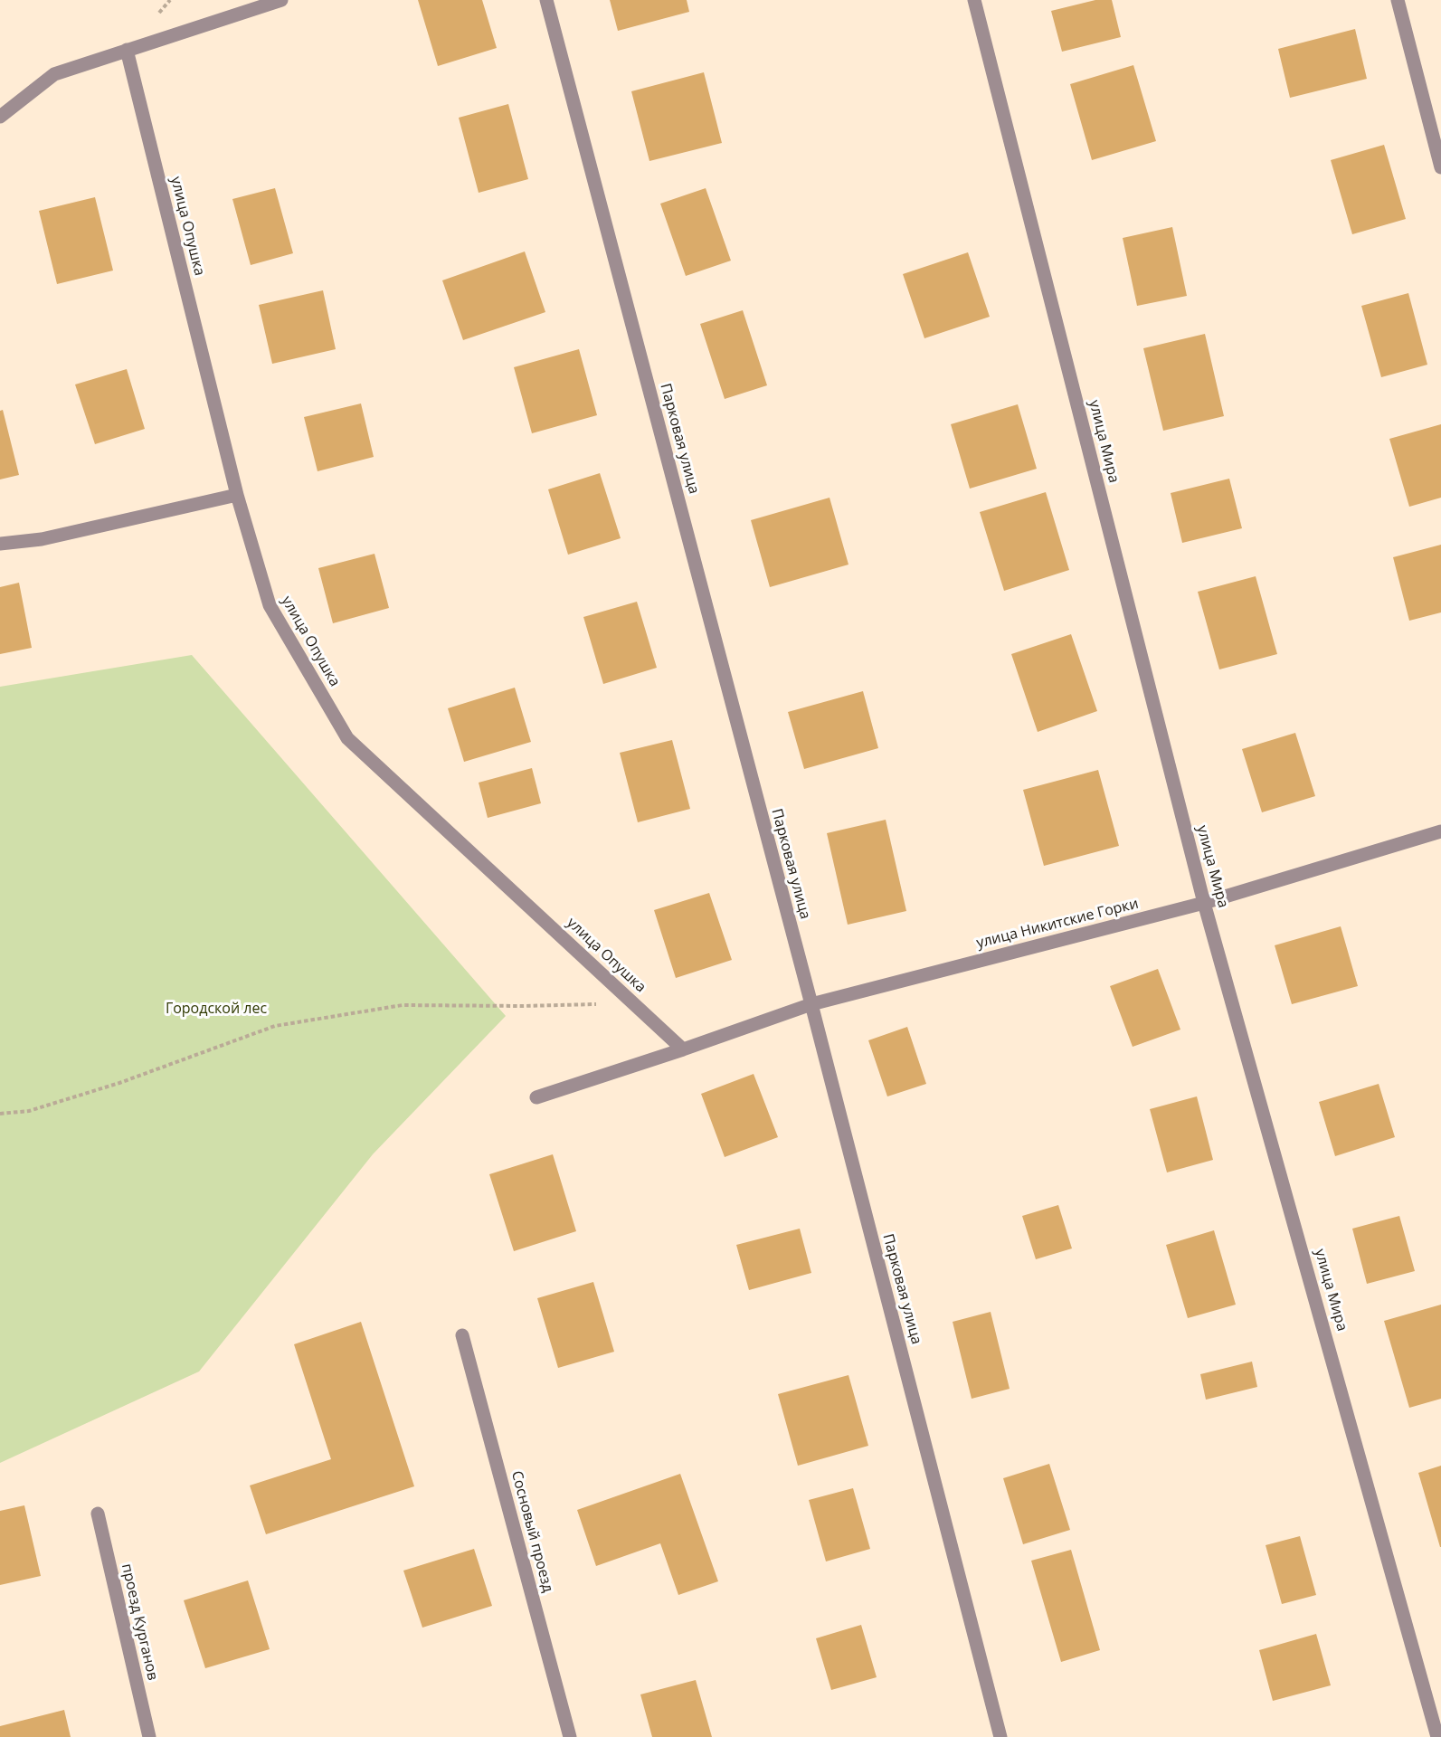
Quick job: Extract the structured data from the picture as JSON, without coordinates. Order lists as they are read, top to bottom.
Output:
{
  "streets": {
    "street": [
      "улица Опушка",
      "Парковая улица",
      "улица Мира",
      "улица Никитские Горки",
      "Сосновый проезд",
      "проезд Курганов"
    ]
  },
  "crossings": [
    ["улица Опушка", "улица Никитские Горки"],
    ["Парковая улица", "улица Никитские Горки"],
    ["улица Мира", "улица Никитские Горки"]
  ],
  "parks": ["Городской лес"]
}
